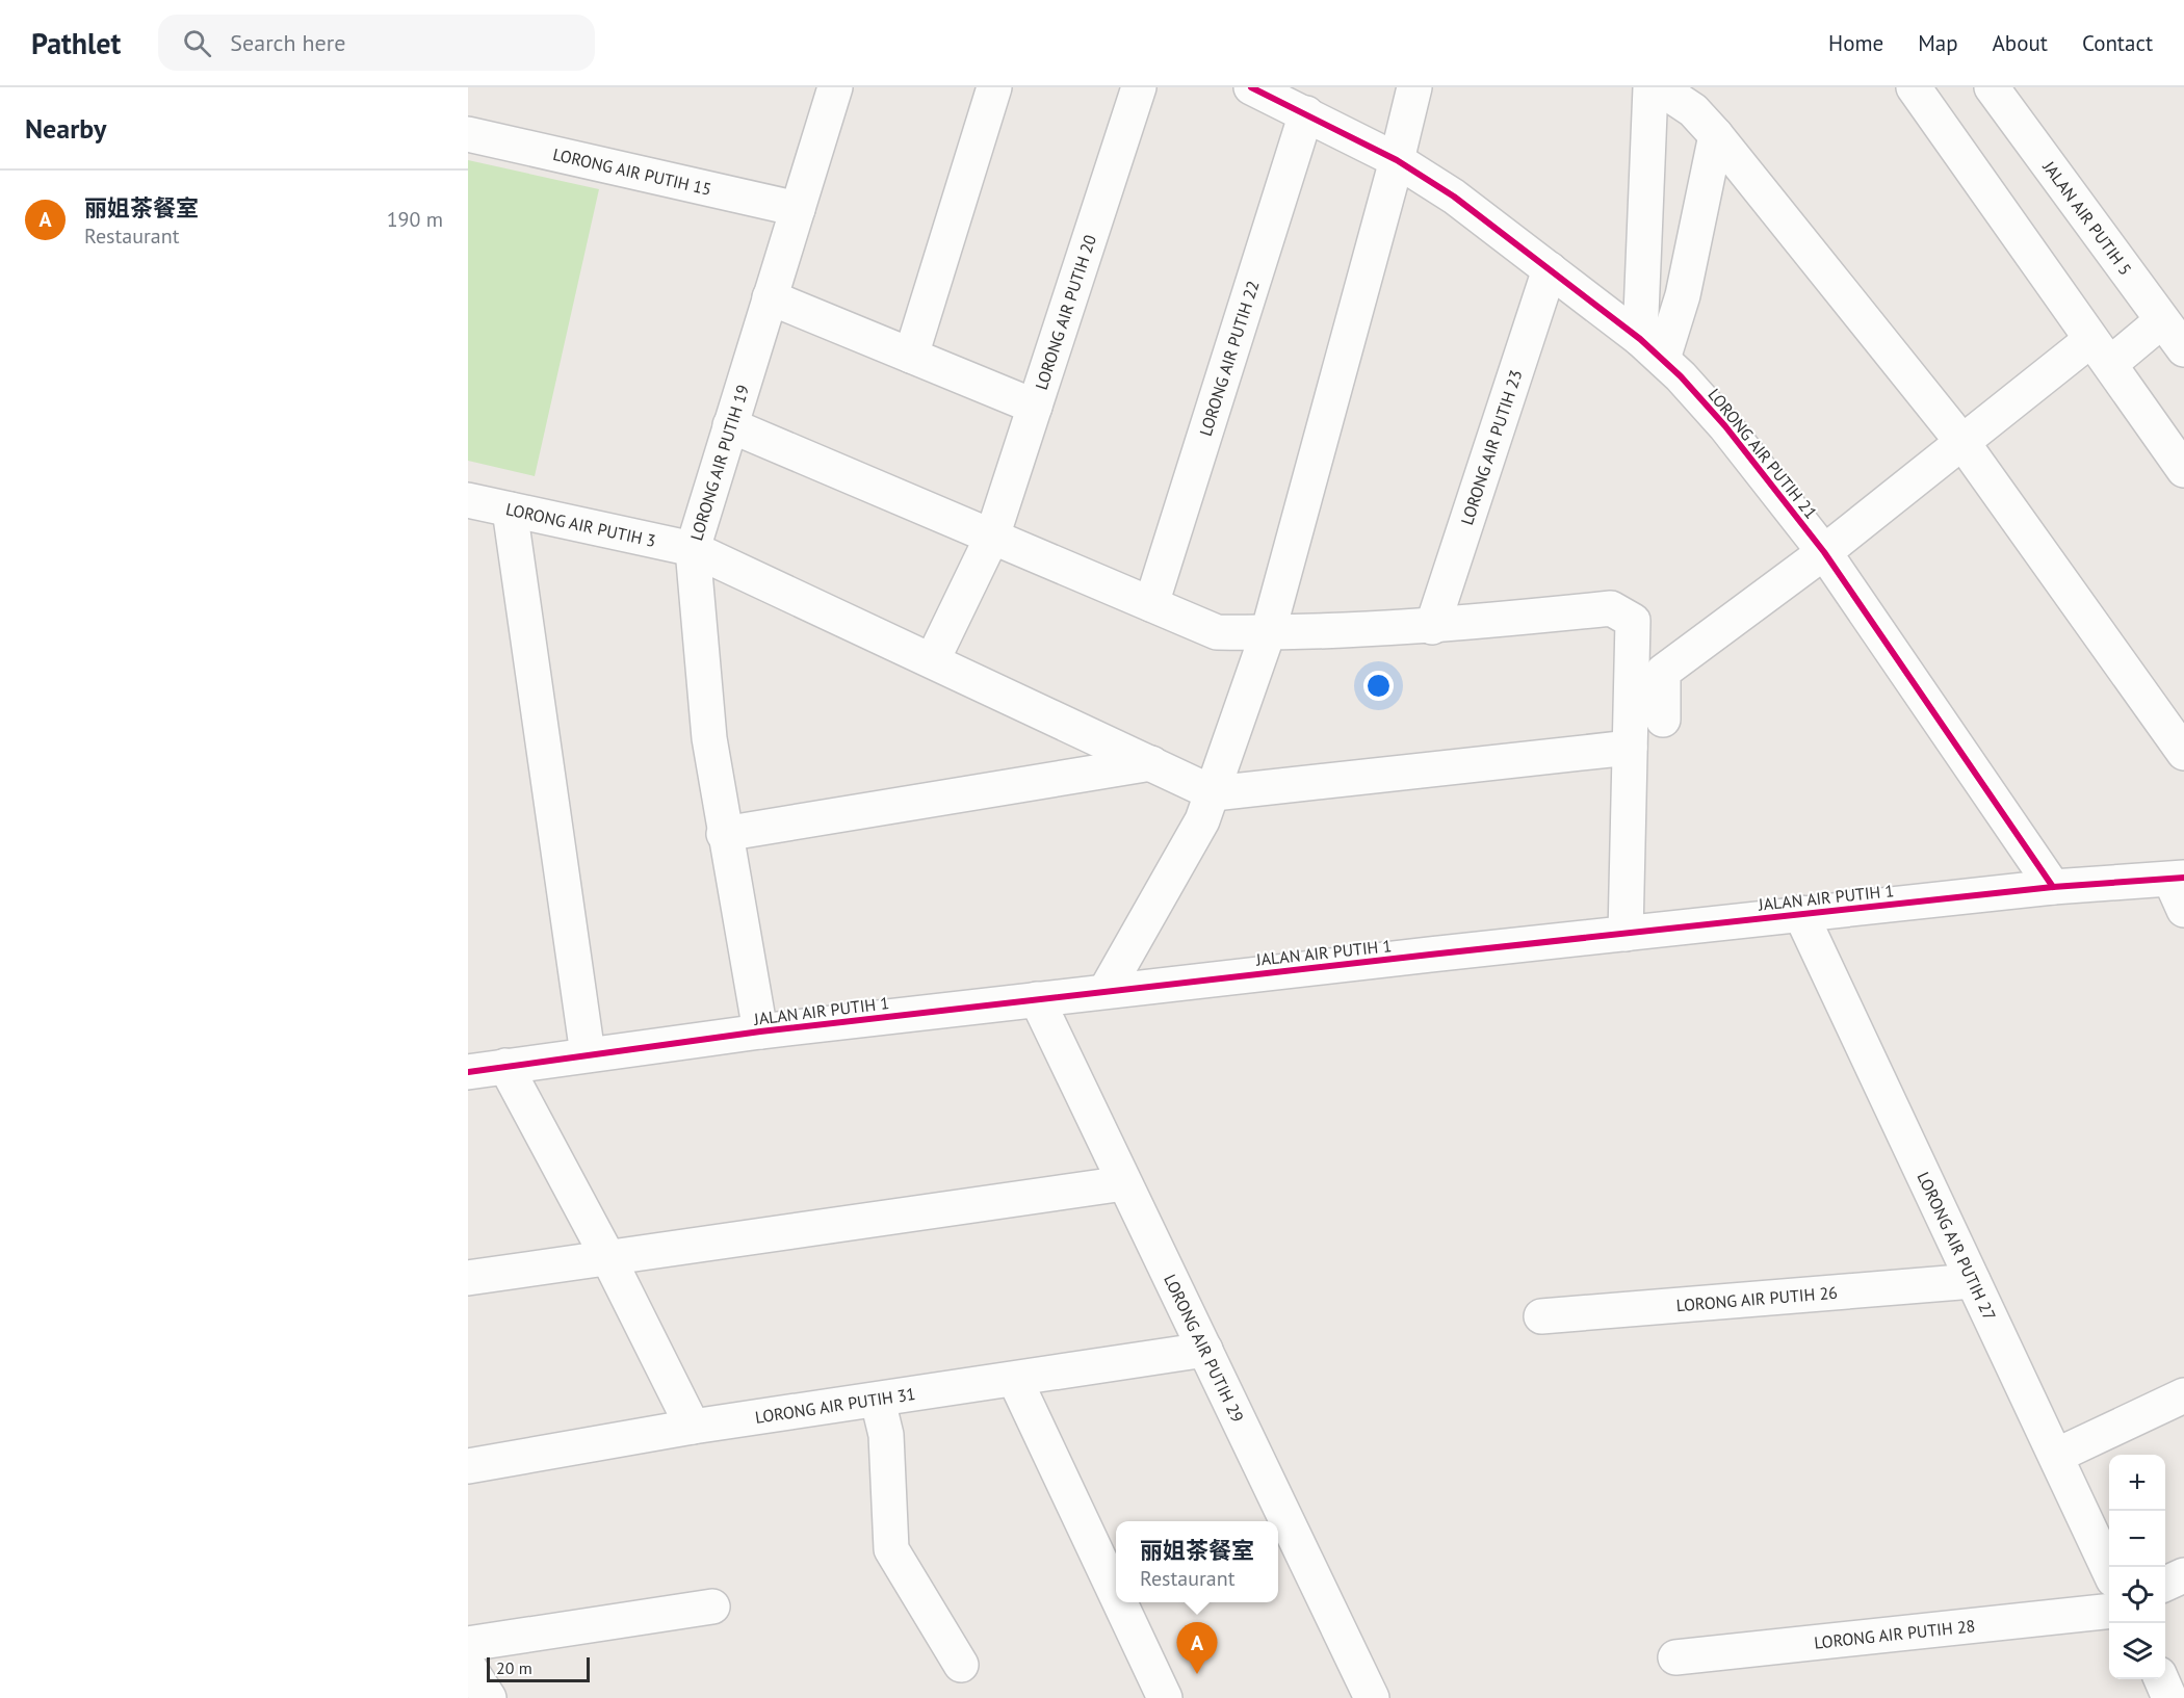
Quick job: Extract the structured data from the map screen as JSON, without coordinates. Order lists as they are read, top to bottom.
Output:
{
  "streets": {
    "street": [
      "LORONG AIR PUTIH 15",
      "JALAN AIR PUTIH 5",
      "LORONG AIR PUTIH 20",
      "LORONG AIR PUTIH 22",
      "LORONG AIR PUTIH 23",
      "LORONG AIR PUTIH 21",
      "LORONG AIR PUTIH 19",
      "LORONG AIR PUTIH 3",
      "JALAN AIR PUTIH 1",
      "LORONG AIR PUTIH 27",
      "LORONG AIR PUTIH 26",
      "LORONG AIR PUTIH 29",
      "LORONG AIR PUTIH 31",
      "LORONG AIR PUTIH 28"
    ]
  },
  "crossings": [
    ["LORONG AIR PUTIH 15", "LORONG AIR PUTIH 19"],
    ["LORONG AIR PUTIH 20", "LORONG AIR PUTIH 3"],
    ["LORONG AIR PUTIH 22", "LORONG AIR PUTIH 21"],
    ["LORONG AIR PUTIH 23", "LORONG AIR PUTIH 21"],
    ["LORONG AIR PUTIH 21", "JALAN AIR PUTIH 1"],
    ["LORONG AIR PUTIH 19", "LORONG AIR PUTIH 3"],
    ["LORONG AIR PUTIH 19", "JALAN AIR PUTIH 1"],
    ["JALAN AIR PUTIH 1", "LORONG AIR PUTIH 27"],
    ["JALAN AIR PUTIH 1", "LORONG AIR PUTIH 29"],
    ["LORONG AIR PUTIH 27", "LORONG AIR PUTIH 26"],
    ["LORONG AIR PUTIH 29", "LORONG AIR PUTIH 31"]
  ],
  "scale_bar": "20 m",
  "page": {
    "header": "Pathlet",
    "search": "Search here",
    "nav": [
      "Home",
      "Map",
      "About",
      "Contact"
    ],
    "heading": "Nearby",
    "list": [
      {
        "mark": "A",
        "name": "丽姐茶餐室",
        "note": "Restaurant",
        "value": "190 m"
      }
    ],
    "map_buttons": ["+", "−"],
    "popup": ["丽姐茶餐室", "Restaurant"],
    "pins": "A",
    "scale": "20 m"
  }
}
